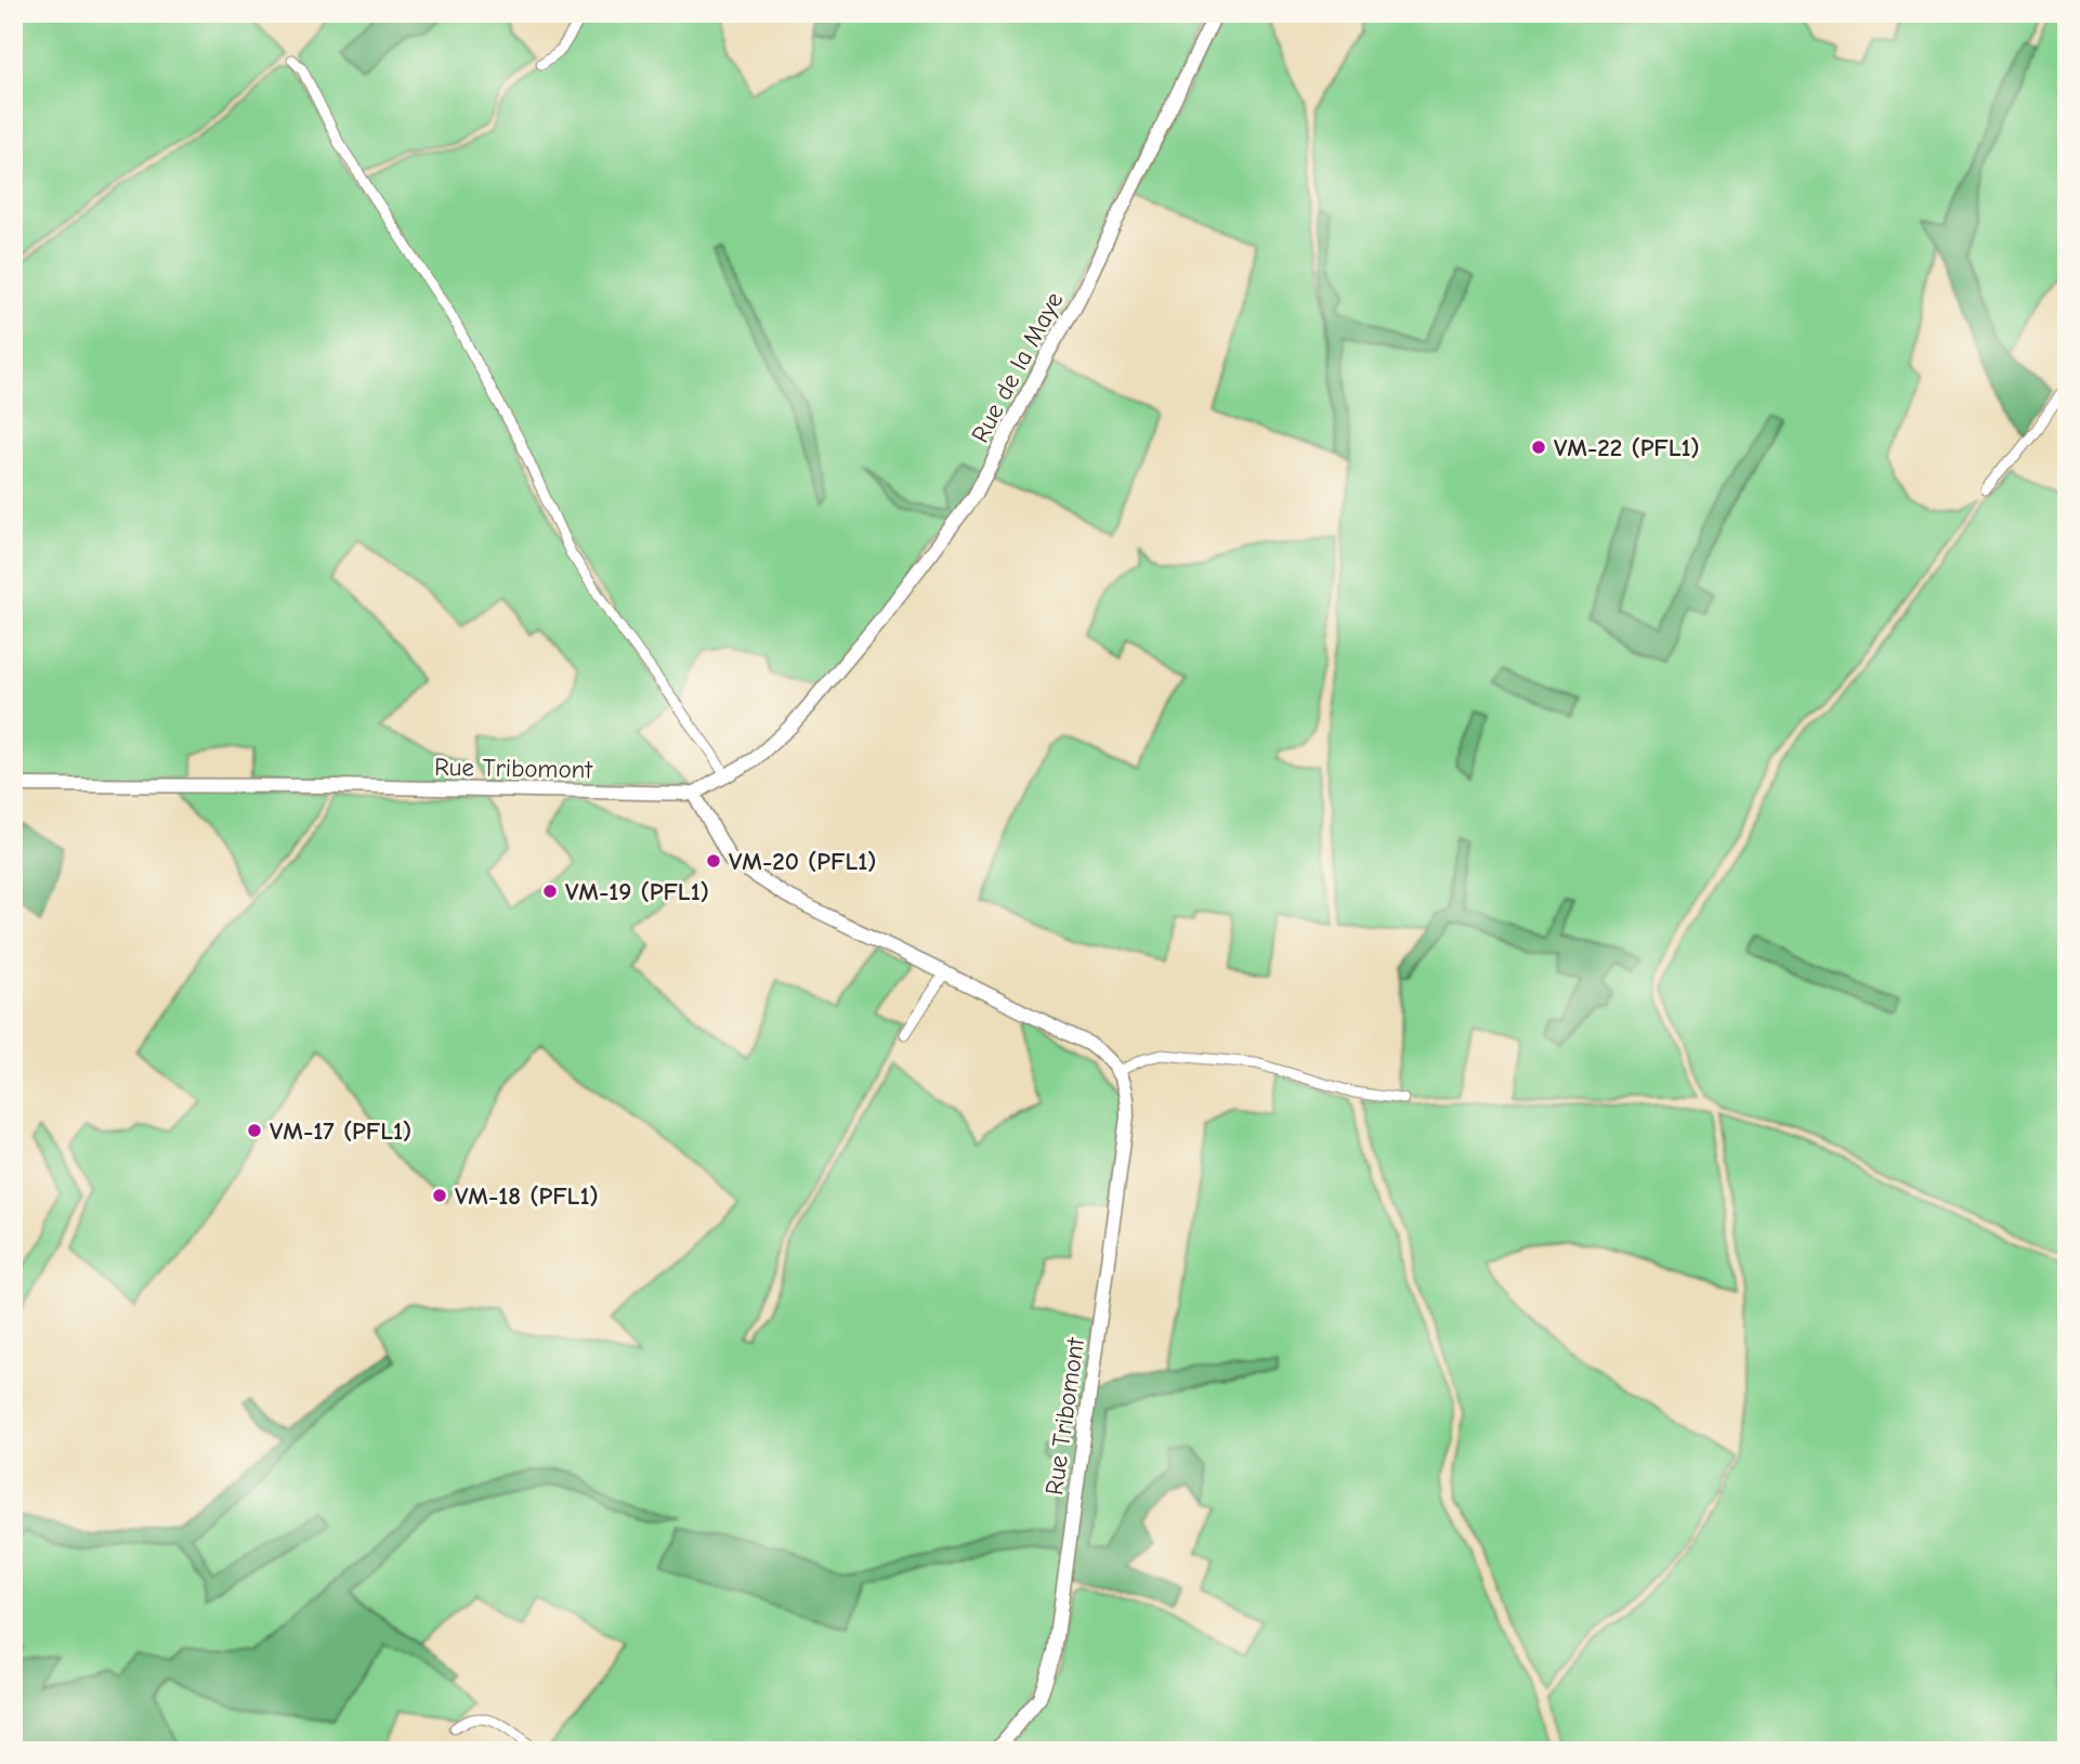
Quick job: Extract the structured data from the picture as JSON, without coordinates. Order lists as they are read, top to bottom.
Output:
{
  "streets": {
    "street": ["Rue de la Maye", "Rue Tribomont"]
  },
  "crossings": [
    ["Rue de la Maye", "Rue Tribomont"]
  ],
  "places": [
    "VM-22 (PFL1)",
    "VM-20 (PFL1)",
    "VM-19 (PFL1)",
    "VM-17 (PFL1)",
    "VM-18 (PFL1)"
  ]
}
